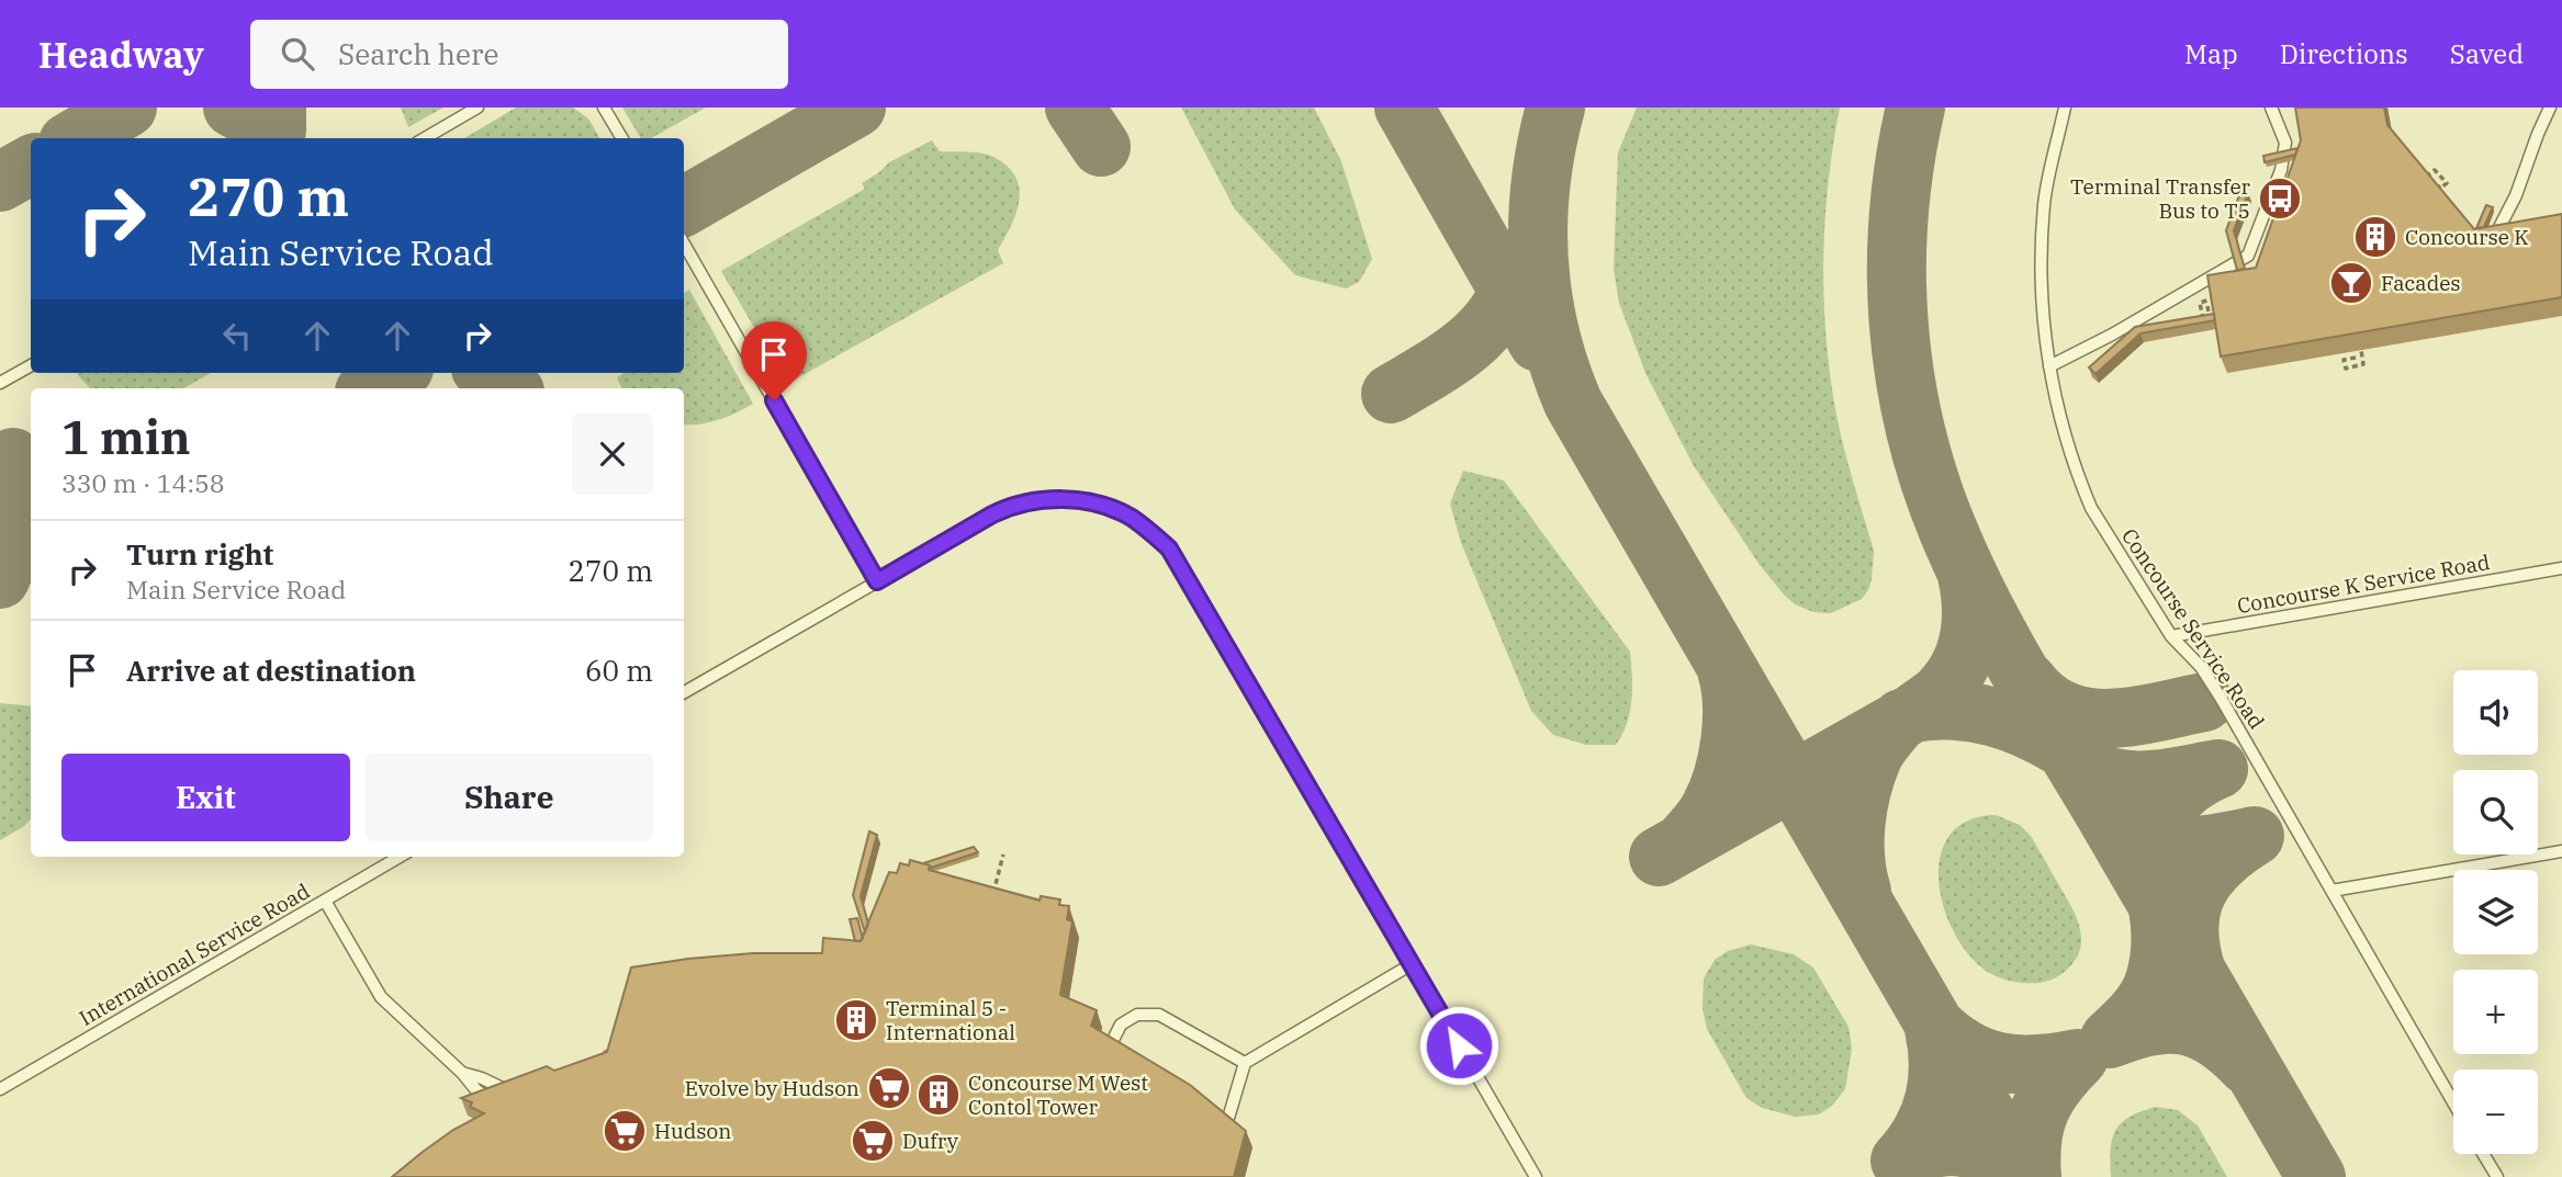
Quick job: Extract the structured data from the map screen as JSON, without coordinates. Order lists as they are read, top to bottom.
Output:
{
  "streets": {
    "lane": ["Concourse K Service Road", "Concourse Service Road", "International Service Road"]
  },
  "crossings": [
    ["Concourse K Service Road", "Concourse Service Road"]
  ],
  "places": {
    "bus stop": ["Terminal Transfer Bus to T5"],
    "building": ["Concourse K", "Terminal 5 - International", "Concourse M West Contol Tower"],
    "bar": ["Facades"],
    "supermarket": ["Evolve by Hudson", "Hudson", "Dufry"]
  },
  "page": {
    "header": "Headway",
    "search": "Search here",
    "nav": ["Map", "Directions", "Saved"],
    "turn": ["270 m", "Main Service Road"],
    "heading": ["1 min", "330 m · 14:58"],
    "list": [
      {
        "name": "Turn right",
        "note": "Main Service Road",
        "value": "270 m"
      },
      {
        "name": "Arrive at destination",
        "value": "60 m"
      }
    ],
    "map_buttons": ["+", "−"],
    "buttons": ["Exit", "Share"]
  }
}
